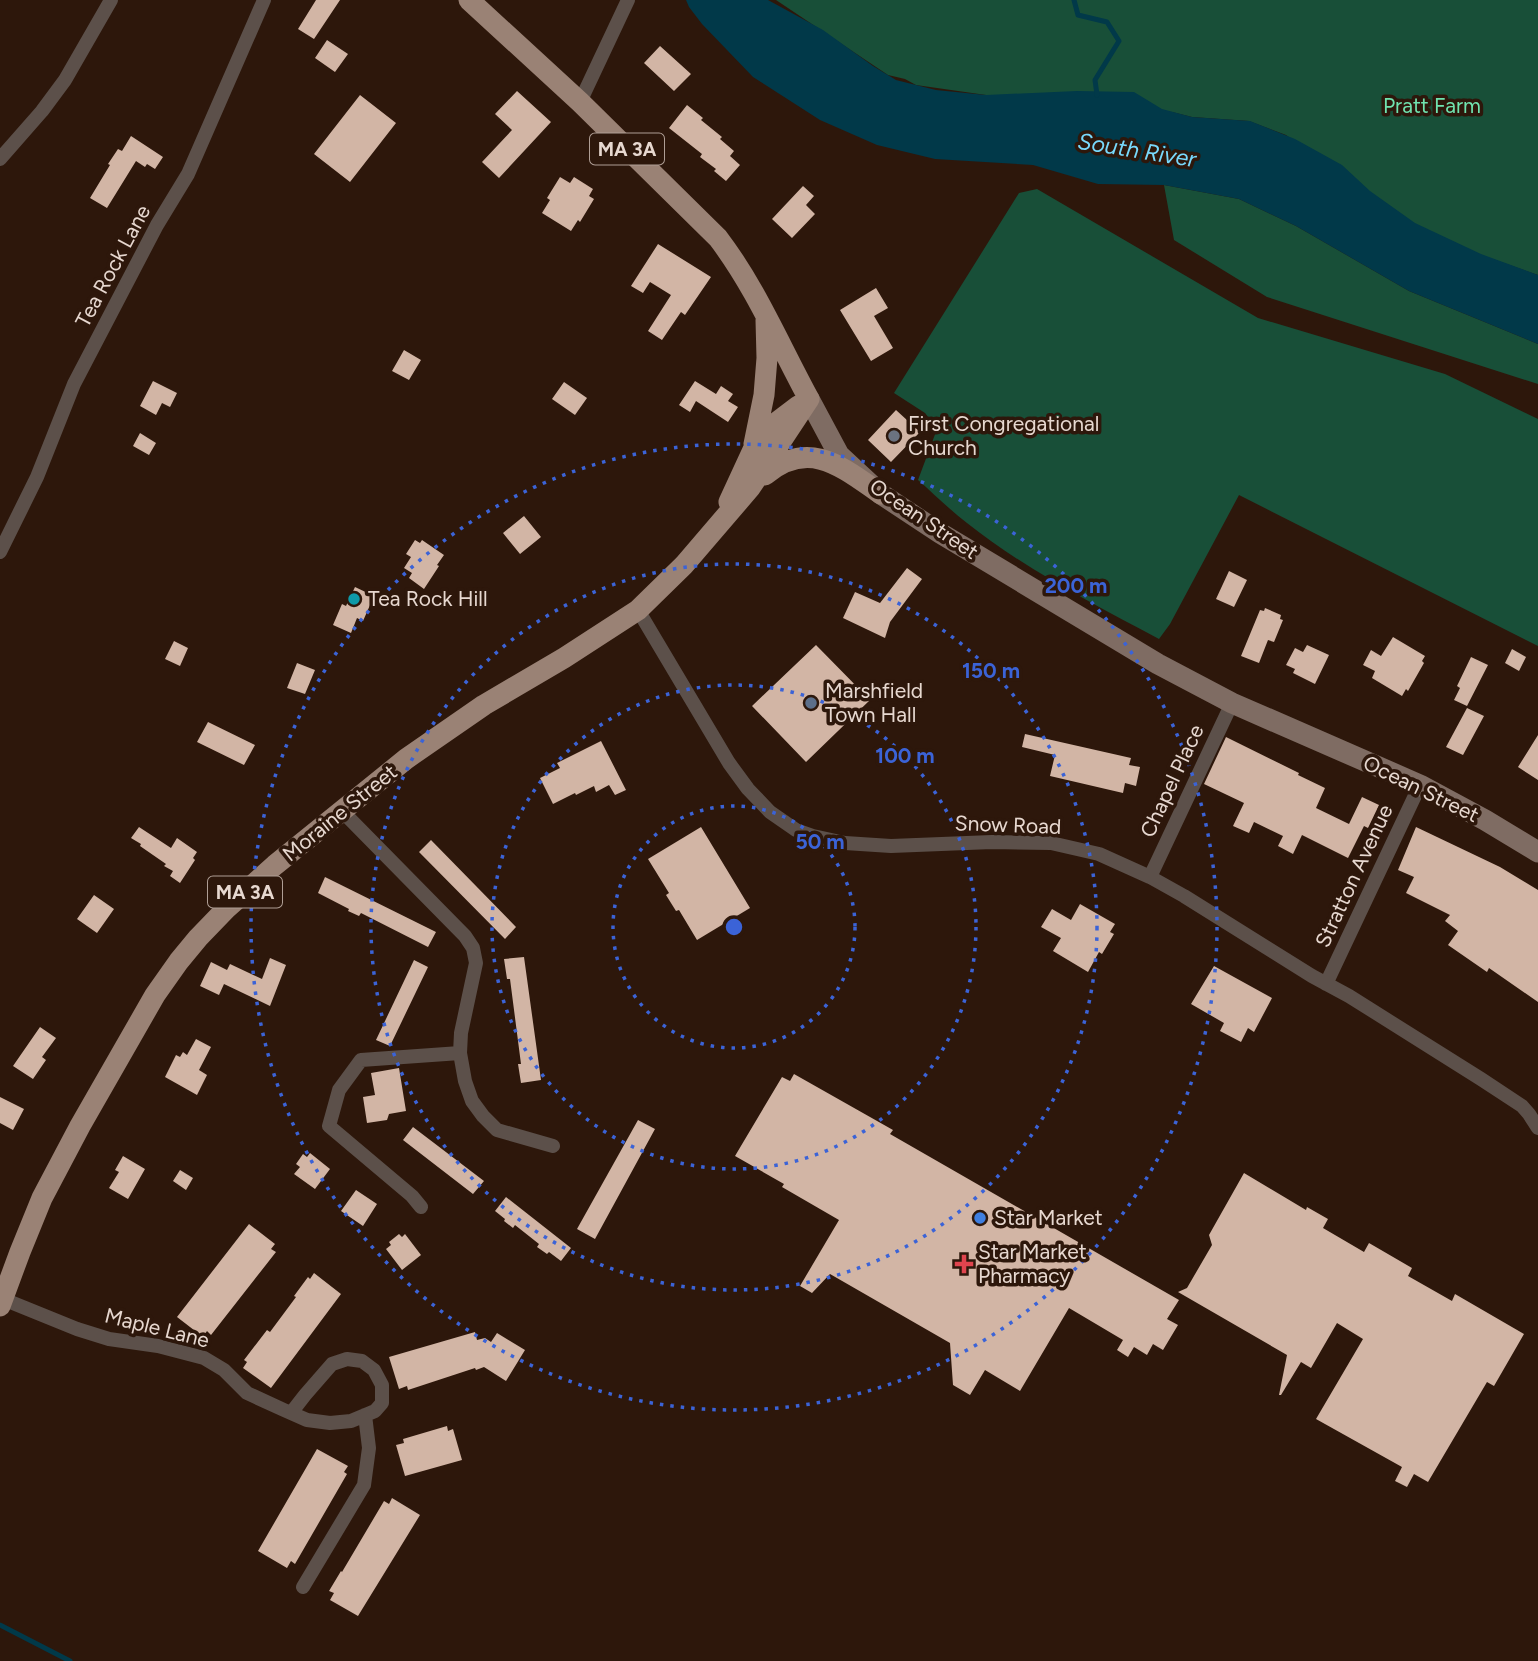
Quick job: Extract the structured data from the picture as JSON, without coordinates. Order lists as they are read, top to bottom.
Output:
{
  "streets": {
    "main road": ["MA 3A", "Ocean Street", "Moraine Street"],
    "street": [
      "Tea Rock Lane",
      "Chapel Place",
      "Snow Road",
      "Stratton Avenue",
      "Maple Lane"
    ]
  },
  "crossings": [
    ["MA 3A", "Ocean Street"],
    ["MA 3A", "Moraine Street"],
    ["Ocean Street", "Chapel Place"],
    ["Ocean Street", "Moraine Street"],
    ["Ocean Street", "Stratton Avenue"],
    ["Chapel Place", "Snow Road"],
    ["Moraine Street", "Snow Road"],
    ["Moraine Street", "Maple Lane"],
    ["Snow Road", "Stratton Avenue"]
  ],
  "water": ["South River"],
  "parks": ["Pratt Farm"],
  "places": {
    "other": [
      "First Congregational Church",
      "Tea Rock Hill",
      "Marshfield Town Hall",
      "Star Market"
    ],
    "health": ["Star Market Pharmacy"]
  },
  "rings": [
    "200 m",
    "150 m",
    "100 m",
    "50 m"
  ]
}
